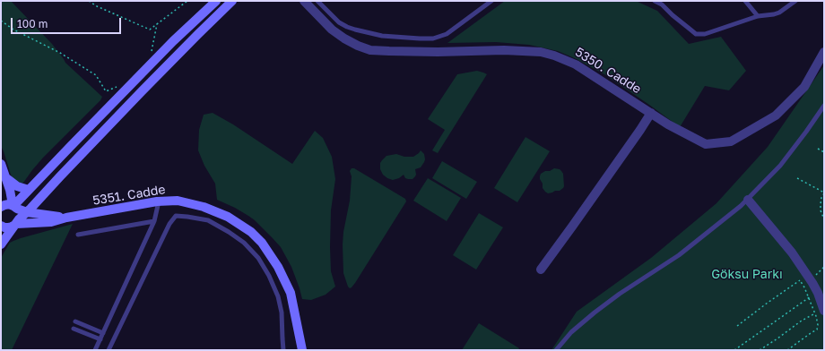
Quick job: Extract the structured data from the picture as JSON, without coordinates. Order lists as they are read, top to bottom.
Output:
{
  "streets": {
    "main road": ["5351. Cadde"],
    "street": ["5350. Cadde"]
  },
  "parks": ["Göksu Parkı"],
  "scale_bar": "100 m"
}
